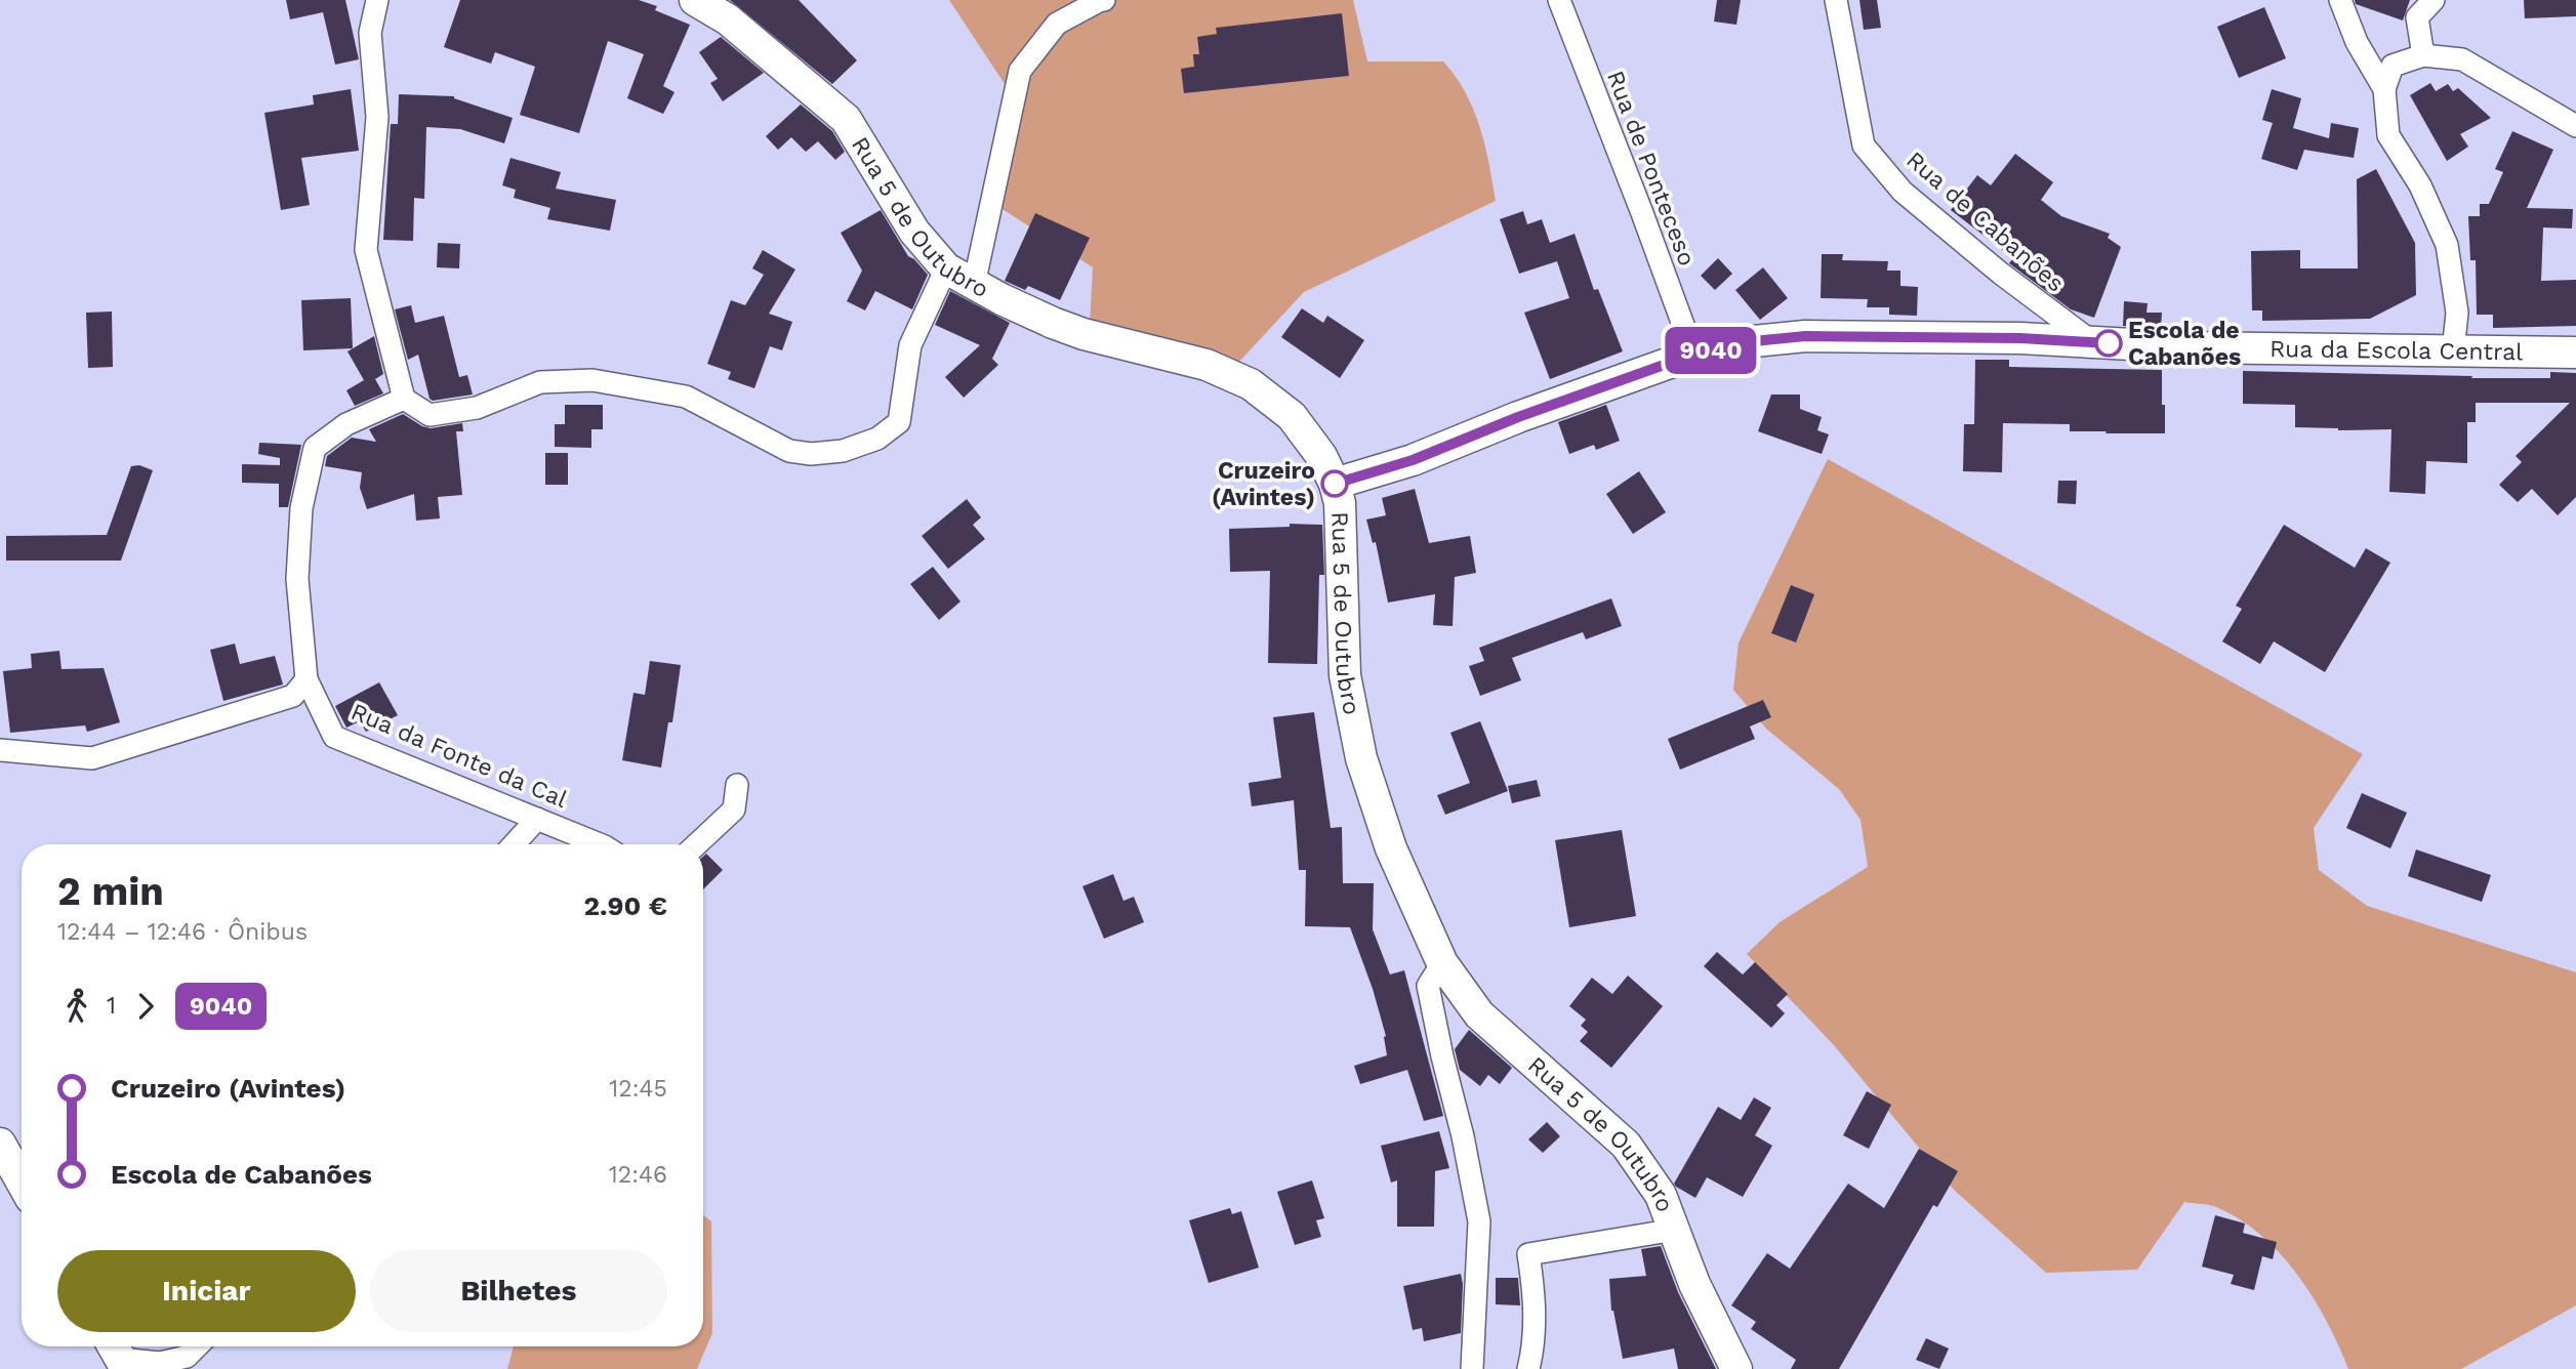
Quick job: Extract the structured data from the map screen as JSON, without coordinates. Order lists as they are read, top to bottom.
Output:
{
  "streets": {
    "street": [
      "Rua de Ponteceso",
      "Rua 5 de Outubro",
      "Rua de Cabanões",
      "Rua da Escola Central",
      "Rua da Fonte da Cal"
    ]
  },
  "crossings": [
    ["Rua de Ponteceso", "Rua da Escola Central"],
    ["Rua 5 de Outubro", "Rua da Escola Central"],
    ["Rua de Cabanões", "Rua da Escola Central"]
  ],
  "places": ["Escola de Cabanões", "Cruzeiro (Avintes)"],
  "lines": ["bus line 9040"],
  "page": {
    "on_map": "9040",
    "heading": ["2 min", "12:44 – 12:46 · Ônibus", "2.90 €"],
    "legs": ["1", "9040"],
    "list": [
      {
        "name": "Cruzeiro (Avintes)",
        "value": "12:45"
      },
      {
        "name": "Escola de Cabanões",
        "value": "12:46"
      }
    ],
    "buttons": ["Iniciar", "Bilhetes"]
  }
}
